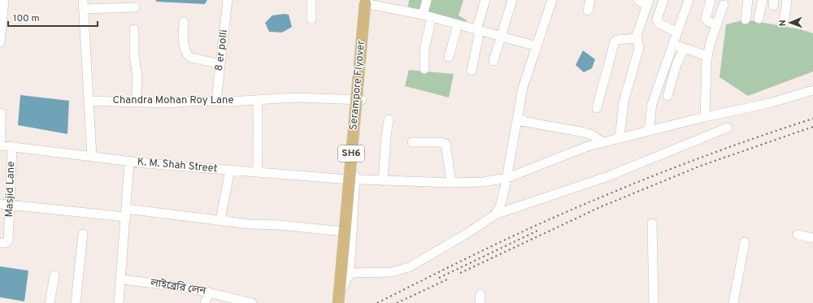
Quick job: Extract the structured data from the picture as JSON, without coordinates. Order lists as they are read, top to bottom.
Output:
{
  "streets": {
    "main road": ["Serampore Flyover", "SH6"],
    "street": [
      "8 er polli",
      "Chandra Mohan Roy Lane",
      "K. M. Shah Street",
      "Masjid Lane",
      "লাইব্রেরি লেন"
    ]
  },
  "crossings": [
    ["8 er polli", "Chandra Mohan Roy Lane"],
    ["K. M. Shah Street", "Masjid Lane"]
  ],
  "scale_bar": "100 m",
  "north": "left"
}
